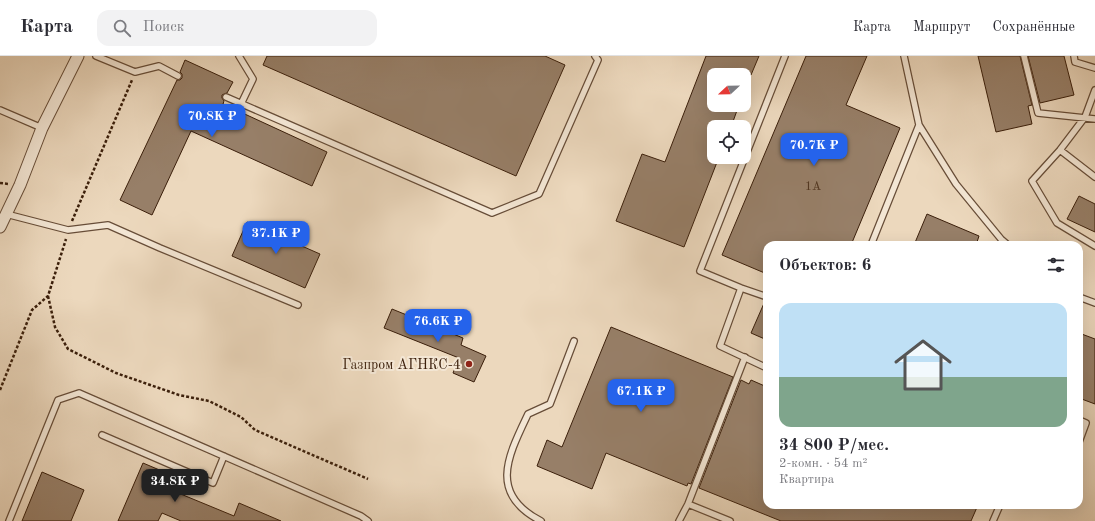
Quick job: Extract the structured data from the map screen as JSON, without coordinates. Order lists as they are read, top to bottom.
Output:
{
  "places": ["Газпром АГНКС-4"],
  "house_numbers": ["1А"],
  "north": "left",
  "page": {
    "header": "Карта",
    "search": "Поиск",
    "nav": ["Карта", "Маршрут", "Сохранённые"],
    "price": [
      "70.8K ₽",
      "70.7K ₽",
      "37.1K ₽",
      "76.6K ₽",
      "67.1K ₽",
      "34.8K ₽"
    ],
    "heading": "Объектов: 6",
    "list": [
      {
        "name": "34 800 ₽/мес.",
        "note": "2-комн. · 54 m² · Квартира"
      }
    ]
  }
}
